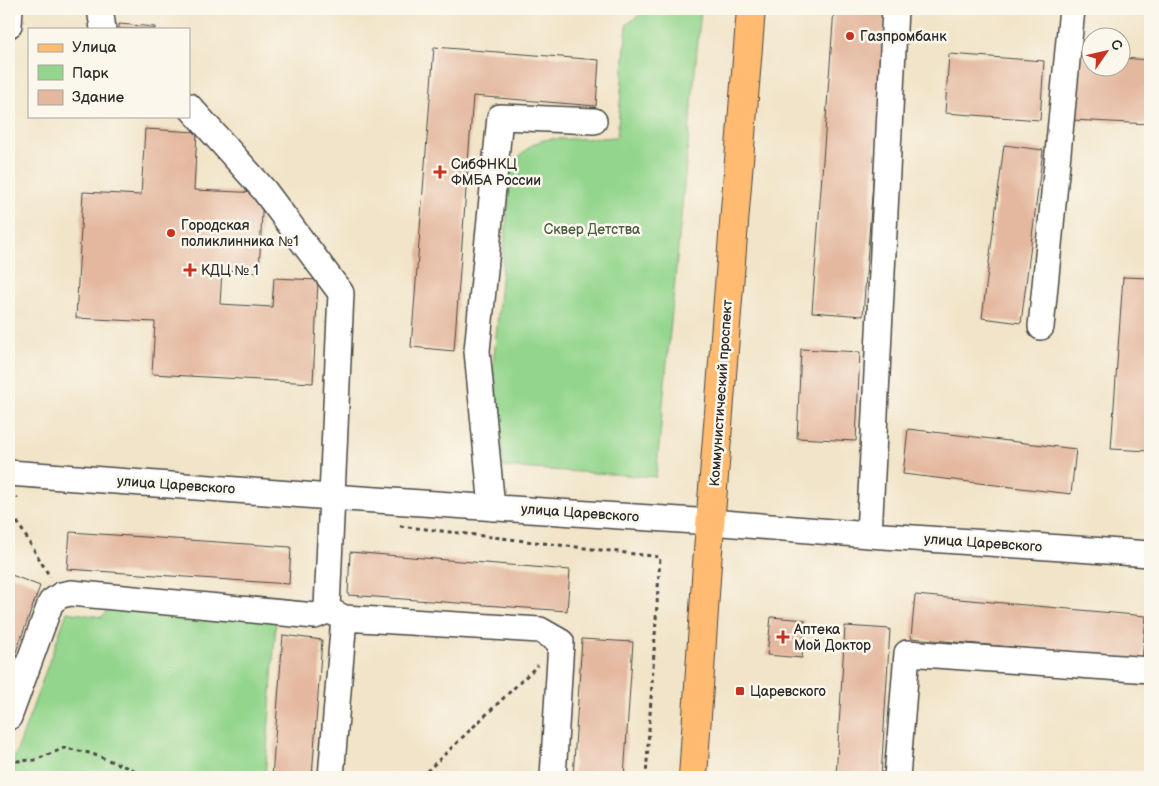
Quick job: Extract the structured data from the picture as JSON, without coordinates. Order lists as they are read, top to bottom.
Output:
{
  "streets": {
    "main road": ["Коммунистический проспект"],
    "street": ["улица Царевского"]
  },
  "crossings": [
    ["Коммунистический проспект", "улица Царевского"]
  ],
  "parks": ["Сквер Детства"],
  "places": {
    "other": ["Газпромбанк", "Городская поликлинника №1"],
    "health": ["СибФНКЦ ФМБА России", "КДЦ № 1", "Аптека Мой Доктор"],
    "transit": ["Царевского"]
  },
  "legend": ["Улица", "Парк", "Здание"],
  "north": "top right"
}
